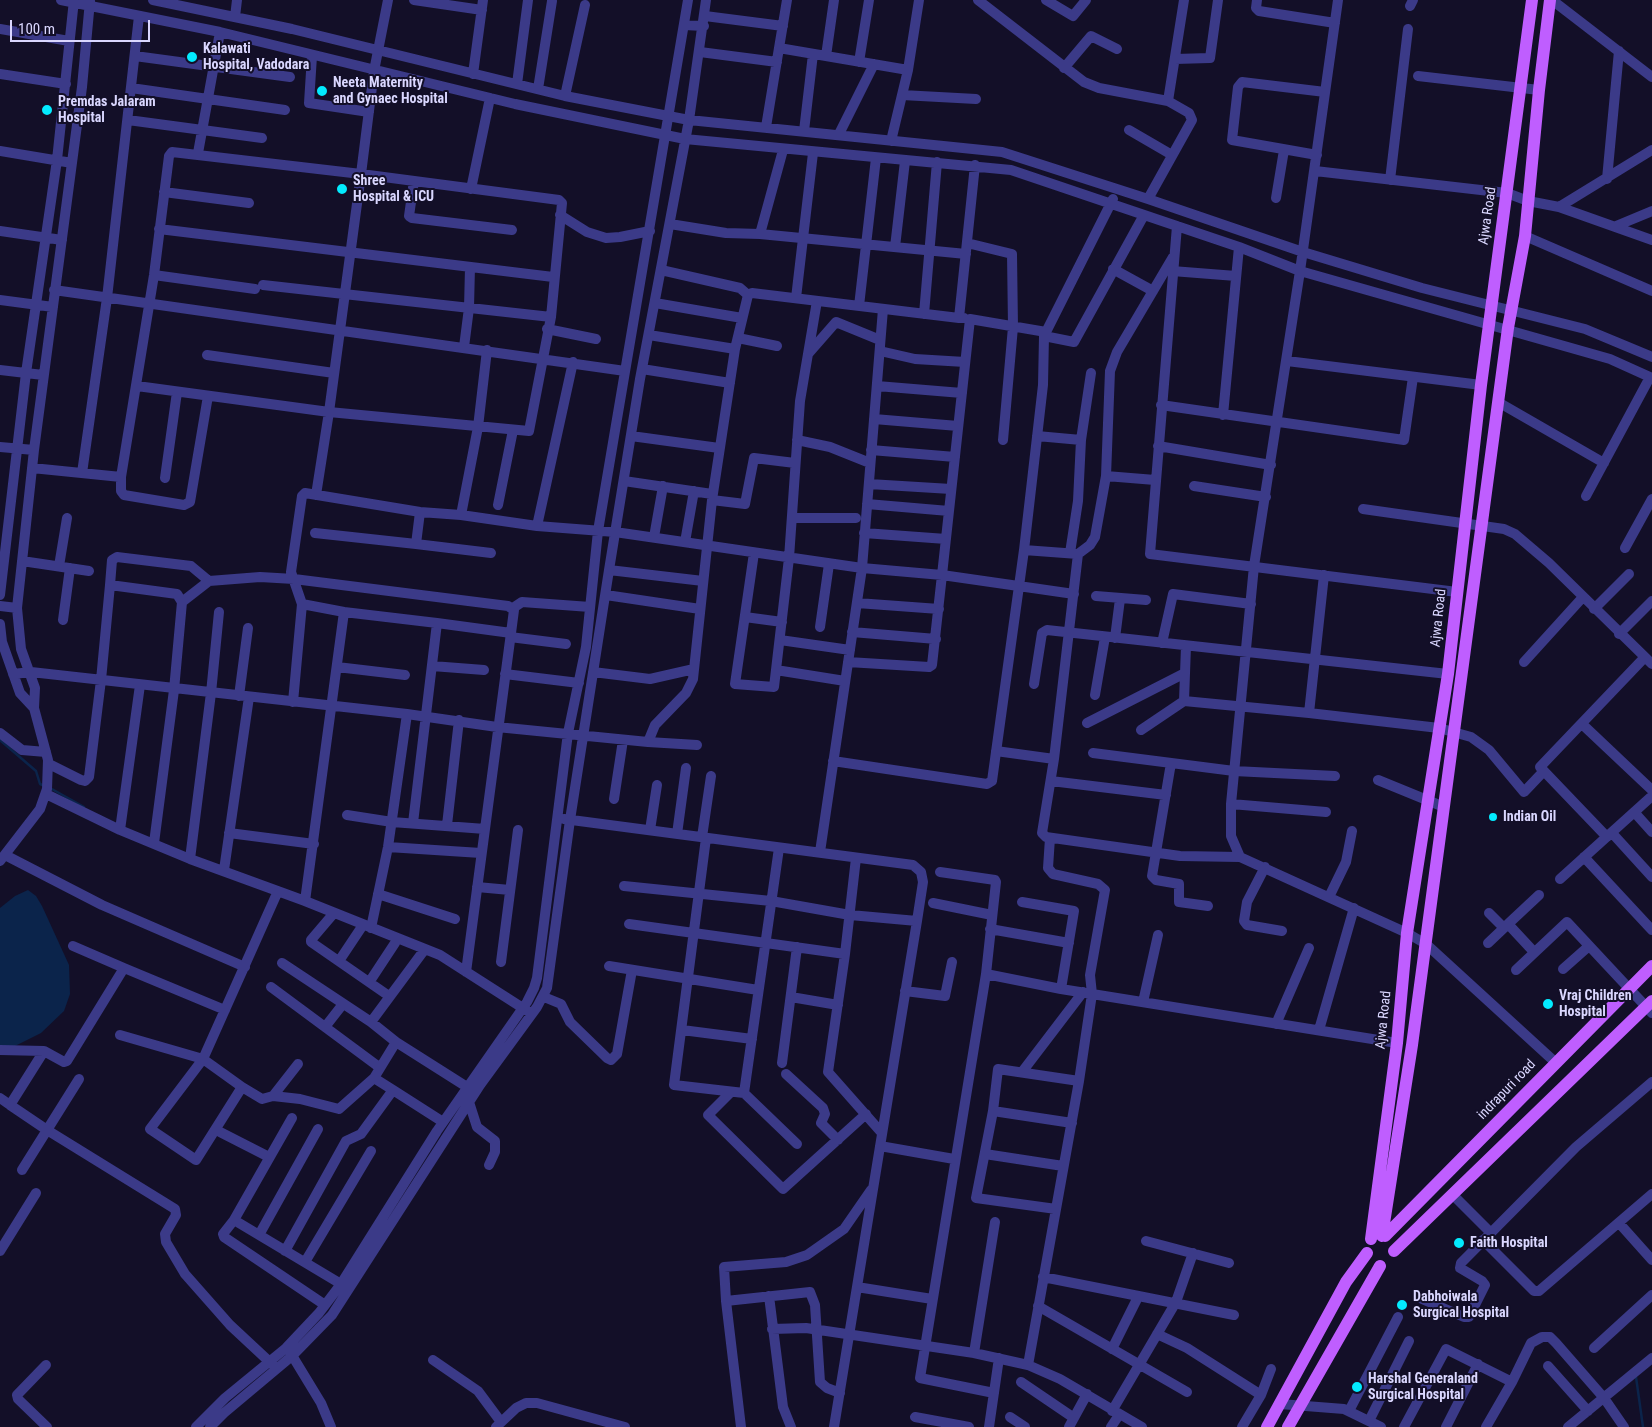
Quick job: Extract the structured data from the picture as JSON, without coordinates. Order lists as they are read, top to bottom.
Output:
{
  "streets": {
    "main road": ["Ajwa Road", "indrapuri road"]
  },
  "crossings": [
    ["Ajwa Road", "indrapuri road"]
  ],
  "places": [
    "Kalawati Hospital, Vadodara",
    "Neeta Maternity and Gynaec Hospital",
    "Premdas Jalaram Hospital",
    "Shree Hospital & ICU",
    "Indian Oil",
    "Vraj Children Hospital",
    "Faith Hospital",
    "Dabhoiwala Surgical Hospital",
    "Harshal Generaland Surgical Hospital"
  ],
  "scale_bar": "100 m"
}
